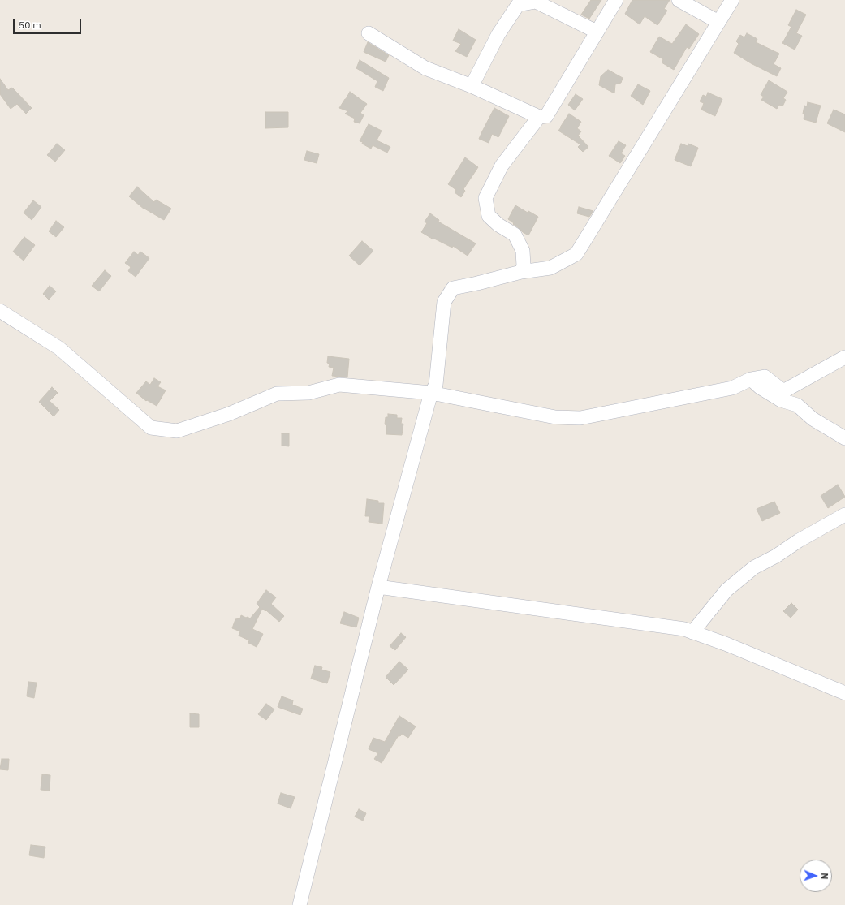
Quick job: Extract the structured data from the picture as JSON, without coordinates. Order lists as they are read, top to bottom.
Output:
{
  "scale_bar": "50 m",
  "north": "right"
}
